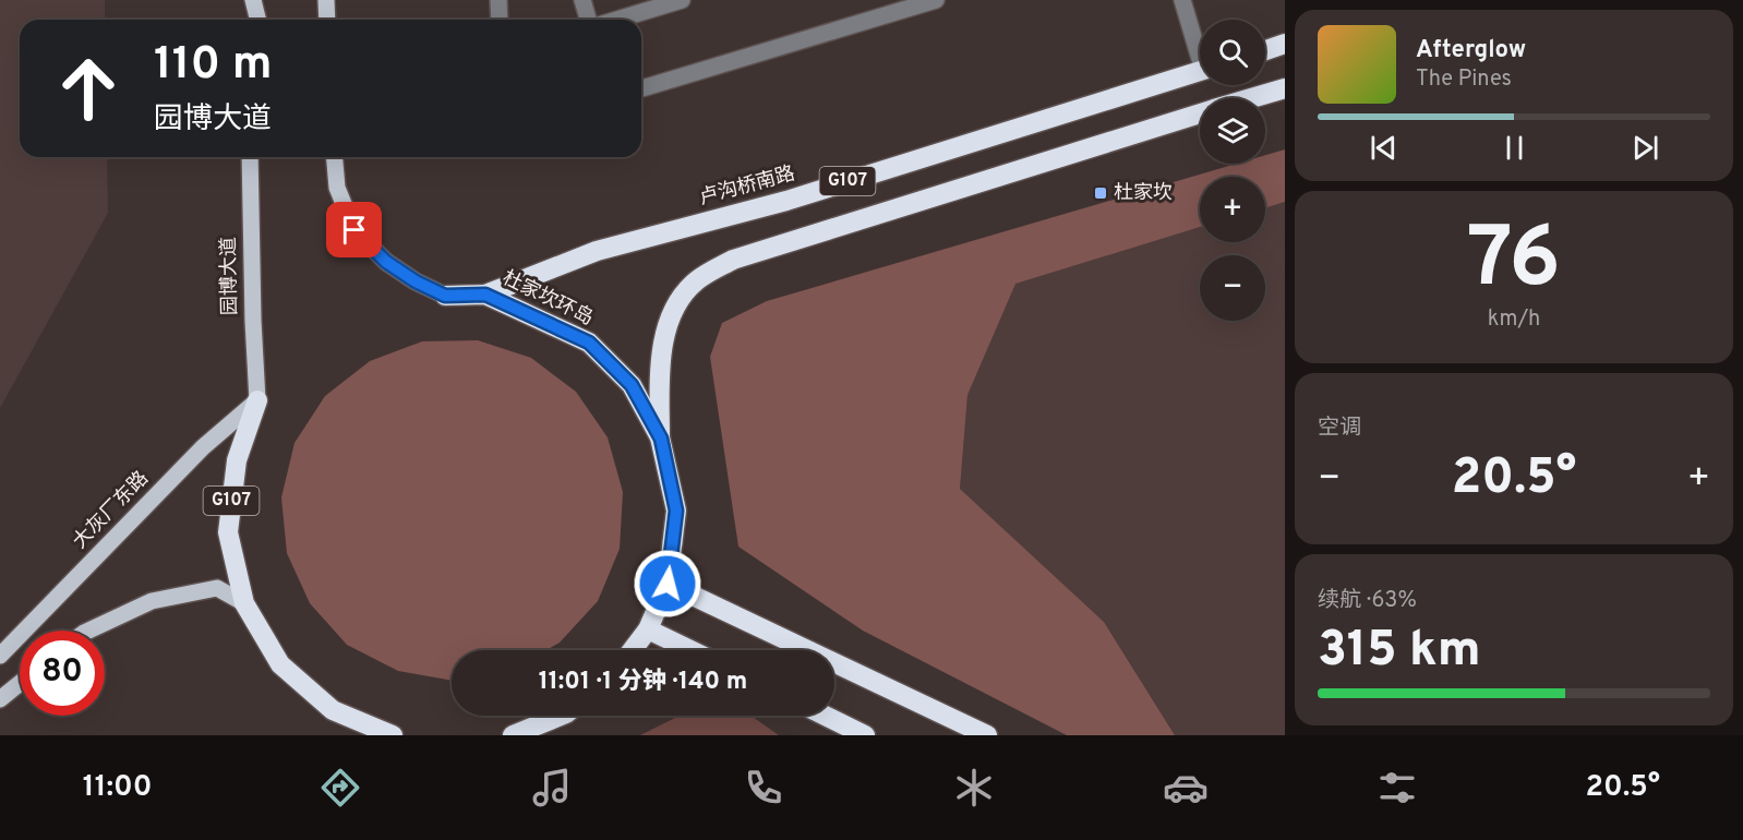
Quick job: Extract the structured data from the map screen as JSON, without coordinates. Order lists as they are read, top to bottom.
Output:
{
  "streets": {
    "highway": ["G107", "卢沟桥南路", "杜家坎环岛"],
    "main road": ["园博大道", "大灰厂东路"]
  },
  "crossings": [
    ["G107", "园博大道"],
    ["G107", "杜家坎环岛"],
    ["G107", "大灰厂东路"],
    ["卢沟桥南路", "杜家坎环岛"],
    ["园博大道", "大灰厂东路"]
  ],
  "places": {
    "transit": ["杜家坎"]
  },
  "page": {
    "map_buttons": ["+", "−"],
    "turn": ["110 m", "园博大道"],
    "song": ["Afterglow", "The Pines"],
    "tile": [
      ["76", "km/h"],
      "空调",
      ["续航 · 63%", "315 km"]
    ],
    "heat": ["−", "20.5°", "+"],
    "limit": "80",
    "trip": "11:01 · 1 分钟 · 140 m",
    "tabs": ["11:00", "20.5°"]
  }
}
